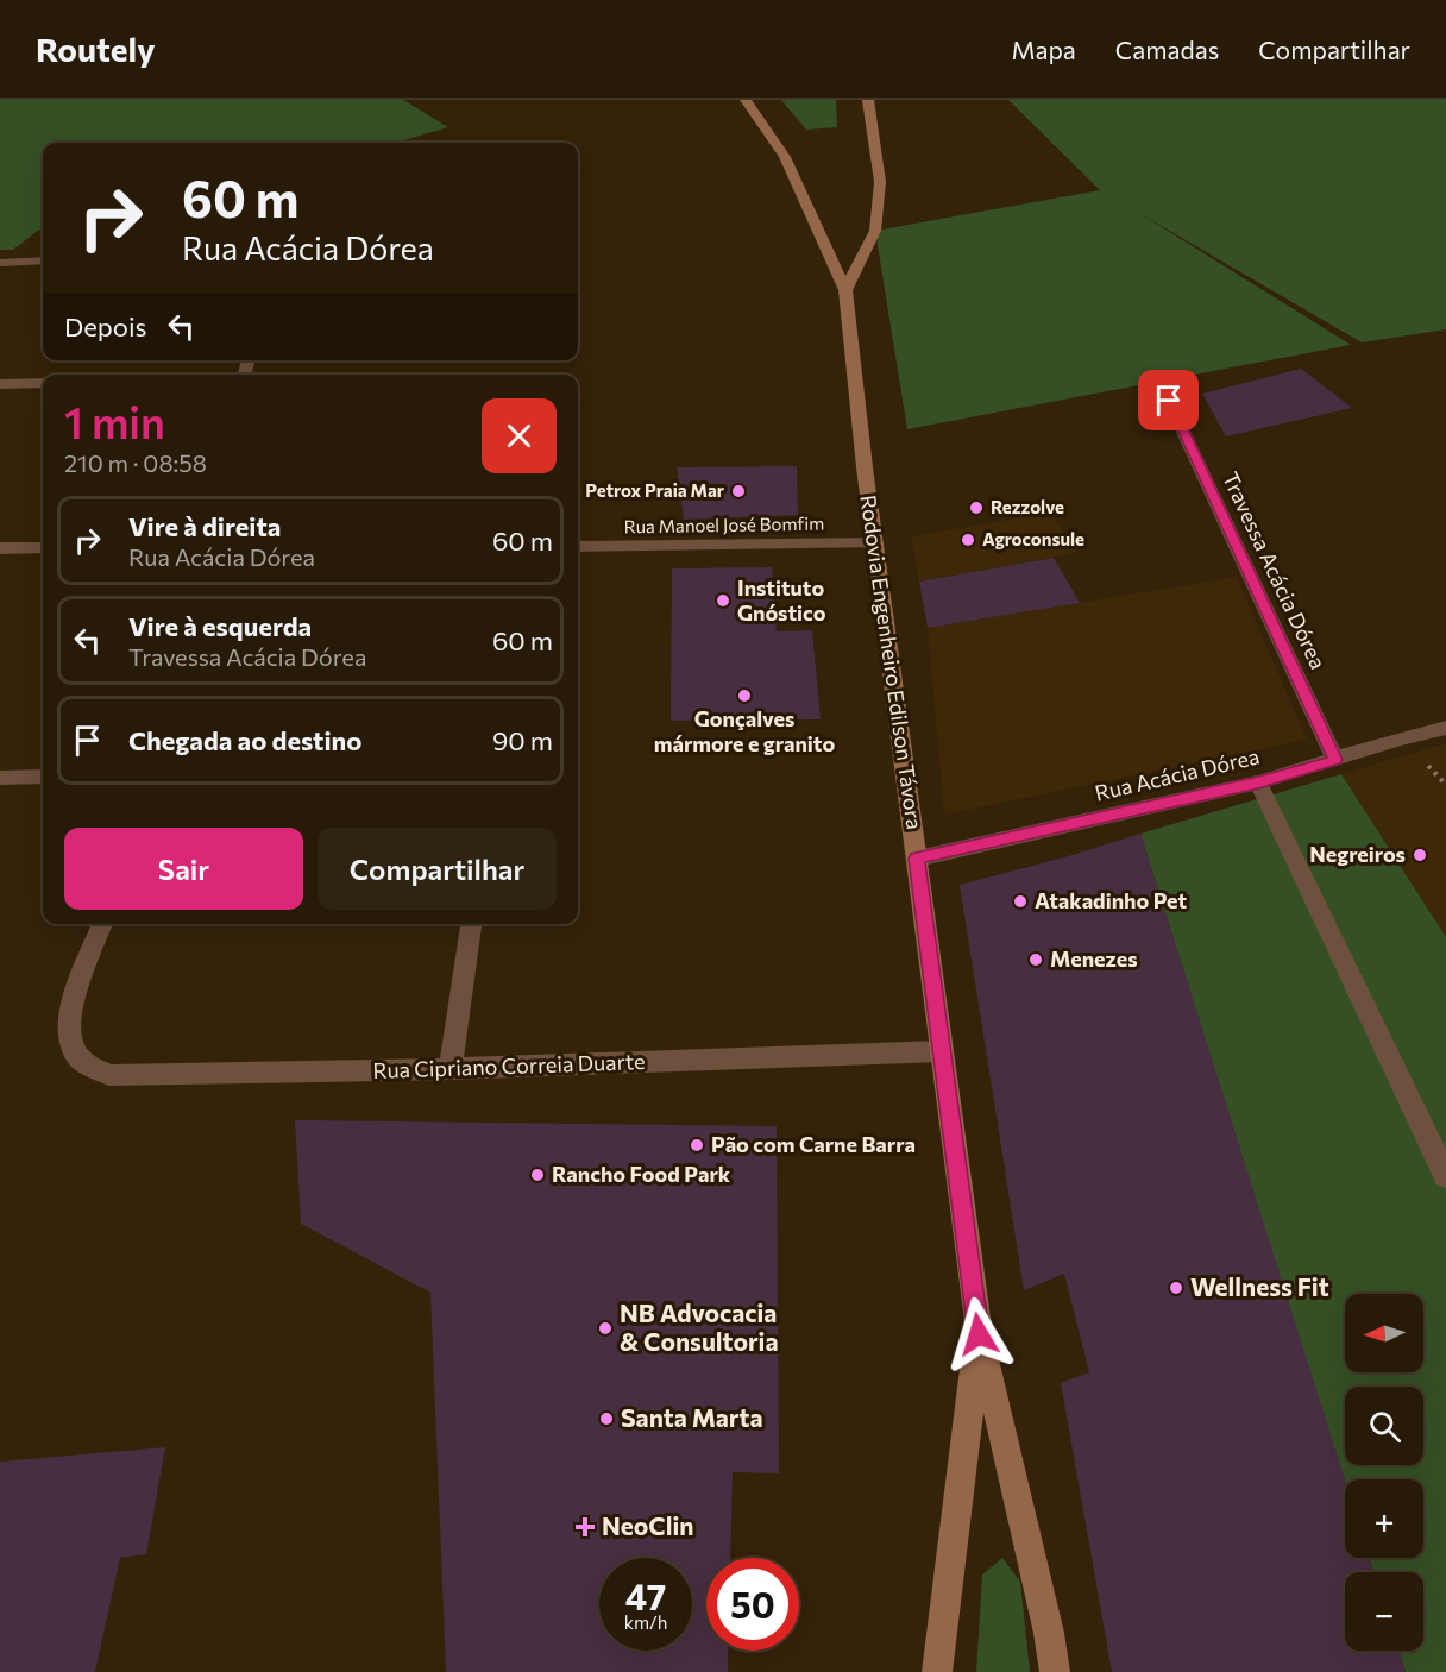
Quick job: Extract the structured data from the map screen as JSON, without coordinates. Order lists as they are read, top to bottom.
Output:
{
  "streets": {
    "main road": ["Rodovia Engenheiro Edilson Távora"],
    "street": [
      "Rua Manoel José Bomfim",
      "Travessa Acácia Dórea",
      "Rua Acácia Dórea",
      "Rua Cipriano Correia Duarte"
    ]
  },
  "crossings": [
    ["Rua Manoel José Bomfim", "Rodovia Engenheiro Edilson Távora"],
    ["Travessa Acácia Dórea", "Rua Acácia Dórea"],
    ["Rodovia Engenheiro Edilson Távora", "Rua Acácia Dórea"],
    ["Rodovia Engenheiro Edilson Távora", "Rua Cipriano Correia Duarte"]
  ],
  "places": {
    "other": [
      "Petrox Praia Mar",
      "Rezzolve",
      "Agroconsule",
      "Instituto Gnóstico",
      "Gonçalves mármore e granito",
      "Negreiros",
      "Atakadinho Pet",
      "Menezes",
      "Pão com Carne Barra",
      "Rancho Food Park",
      "Wellness Fit",
      "NB Advocacia & Consultoria",
      "Santa Marta"
    ],
    "health": ["NeoClin"]
  },
  "north": "left",
  "page": {
    "header": "Routely",
    "nav": ["Mapa", "Camadas", "Compartilhar"],
    "turn": ["60 m", "Rua Acácia Dórea"],
    "then": "Depois",
    "heading": ["1 min", "210 m · 08:58"],
    "list": [
      {
        "name": "Vire à direita",
        "note": "Rua Acácia Dórea",
        "value": "60 m"
      },
      {
        "name": "Vire à esquerda",
        "note": "Travessa Acácia Dórea",
        "value": "60 m"
      },
      {
        "name": "Chegada ao destino",
        "value": "90 m"
      }
    ],
    "buttons": ["Sair", "Compartilhar"],
    "map_buttons": ["+", "−"],
    "speed": "47 km/h",
    "limit": "50"
  }
}
